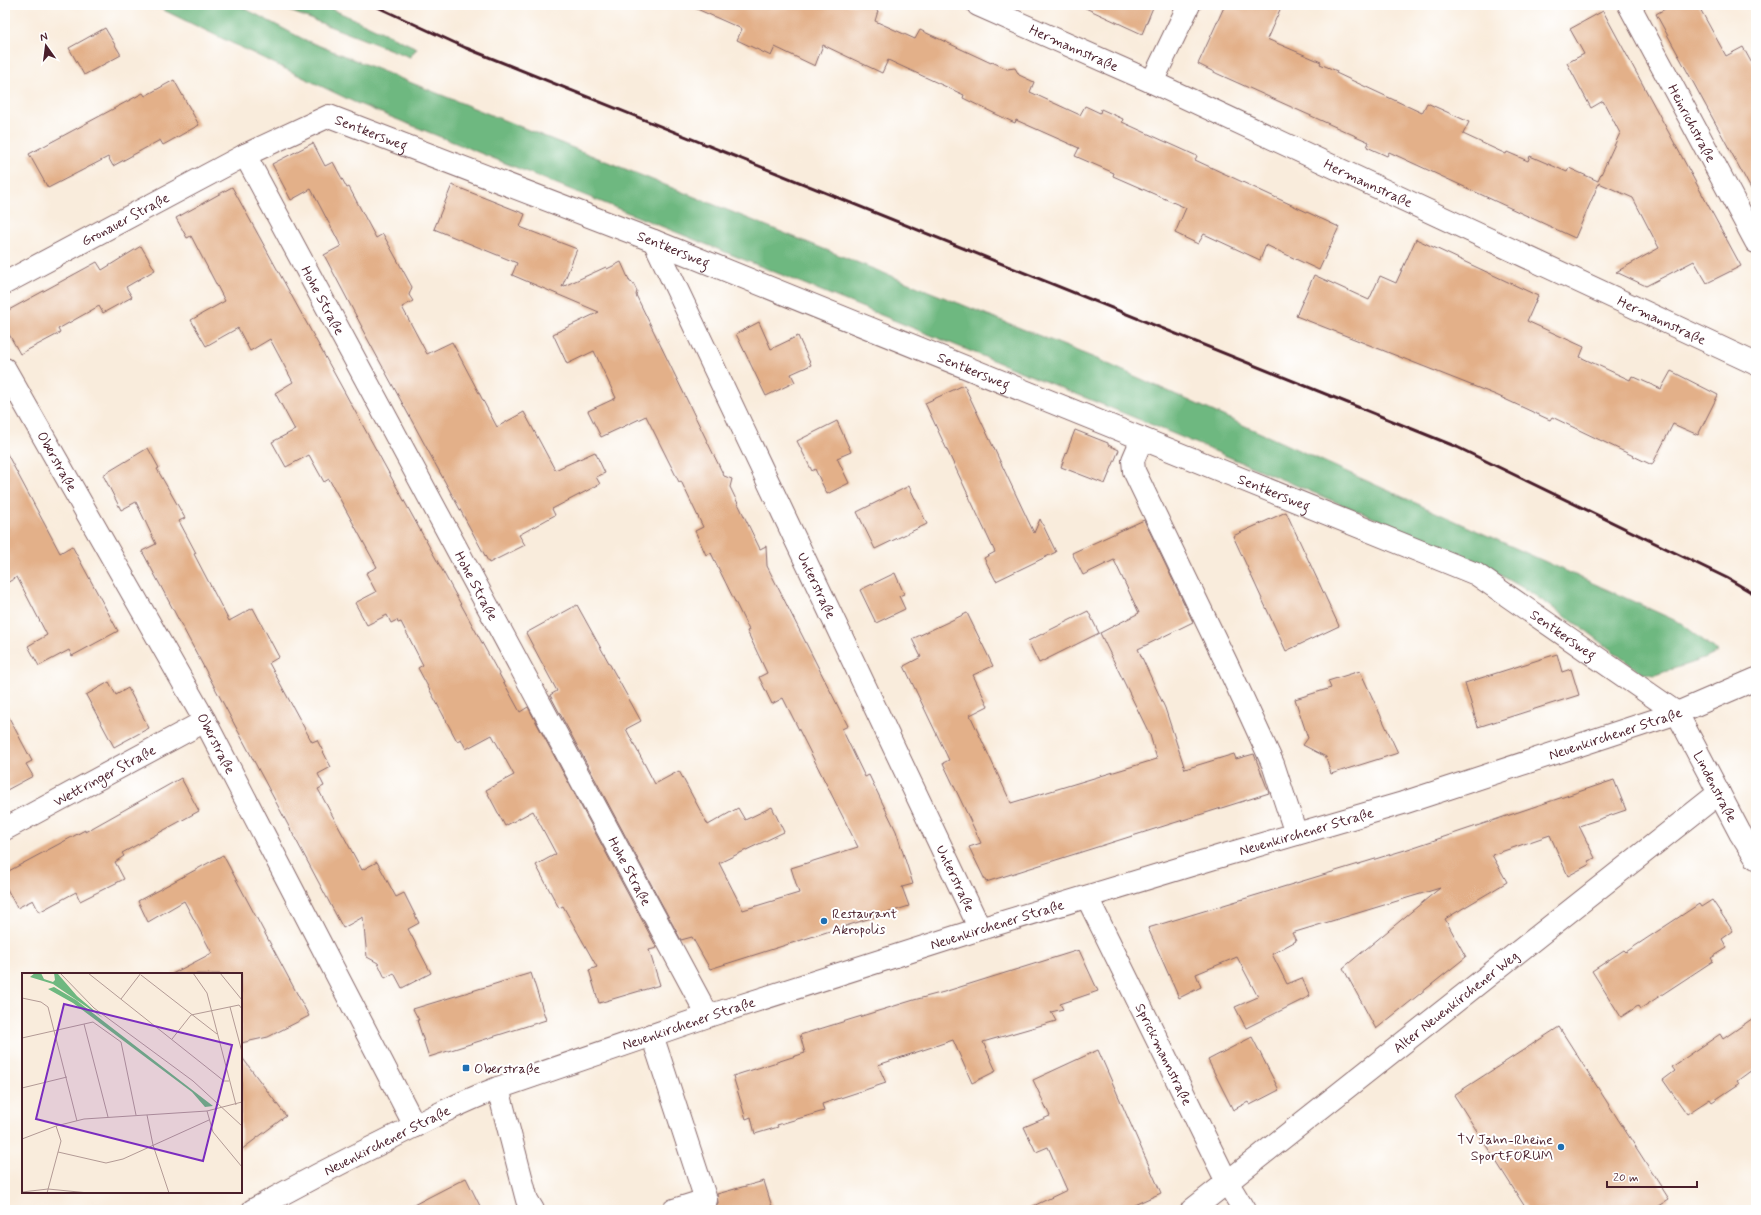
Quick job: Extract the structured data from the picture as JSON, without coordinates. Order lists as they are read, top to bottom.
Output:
{
  "streets": {
    "street": [
      "Hermannstraße",
      "Heinrichstraße",
      "Sentkersweg",
      "Gronauer Straße",
      "Hohe Straße",
      "Oberstraße",
      "Unterstraße",
      "Neuenkirchener Straße",
      "Wettringer Straße",
      "Lindenstraße",
      "Alter Neuenkirchener Weg",
      "Sprickmannstraße"
    ]
  },
  "crossings": [
    ["Sentkersweg", "Gronauer Straße"],
    ["Sentkersweg", "Hohe Straße"],
    ["Sentkersweg", "Unterstraße"],
    ["Sentkersweg", "Neuenkirchener Straße"],
    ["Sentkersweg", "Lindenstraße"],
    ["Gronauer Straße", "Hohe Straße"],
    ["Hohe Straße", "Neuenkirchener Straße"],
    ["Oberstraße", "Neuenkirchener Straße"],
    ["Oberstraße", "Wettringer Straße"],
    ["Unterstraße", "Neuenkirchener Straße"],
    ["Neuenkirchener Straße", "Lindenstraße"],
    ["Neuenkirchener Straße", "Sprickmannstraße"],
    ["Lindenstraße", "Alter Neuenkirchener Weg"],
    ["Alter Neuenkirchener Weg", "Sprickmannstraße"]
  ],
  "places": {
    "other": ["Restaurant Akropolis", "TV Jahn-Rheine SportFORUM"],
    "transit": ["Oberstraße"]
  },
  "scale_bar": "20 m",
  "north": "top"
}
